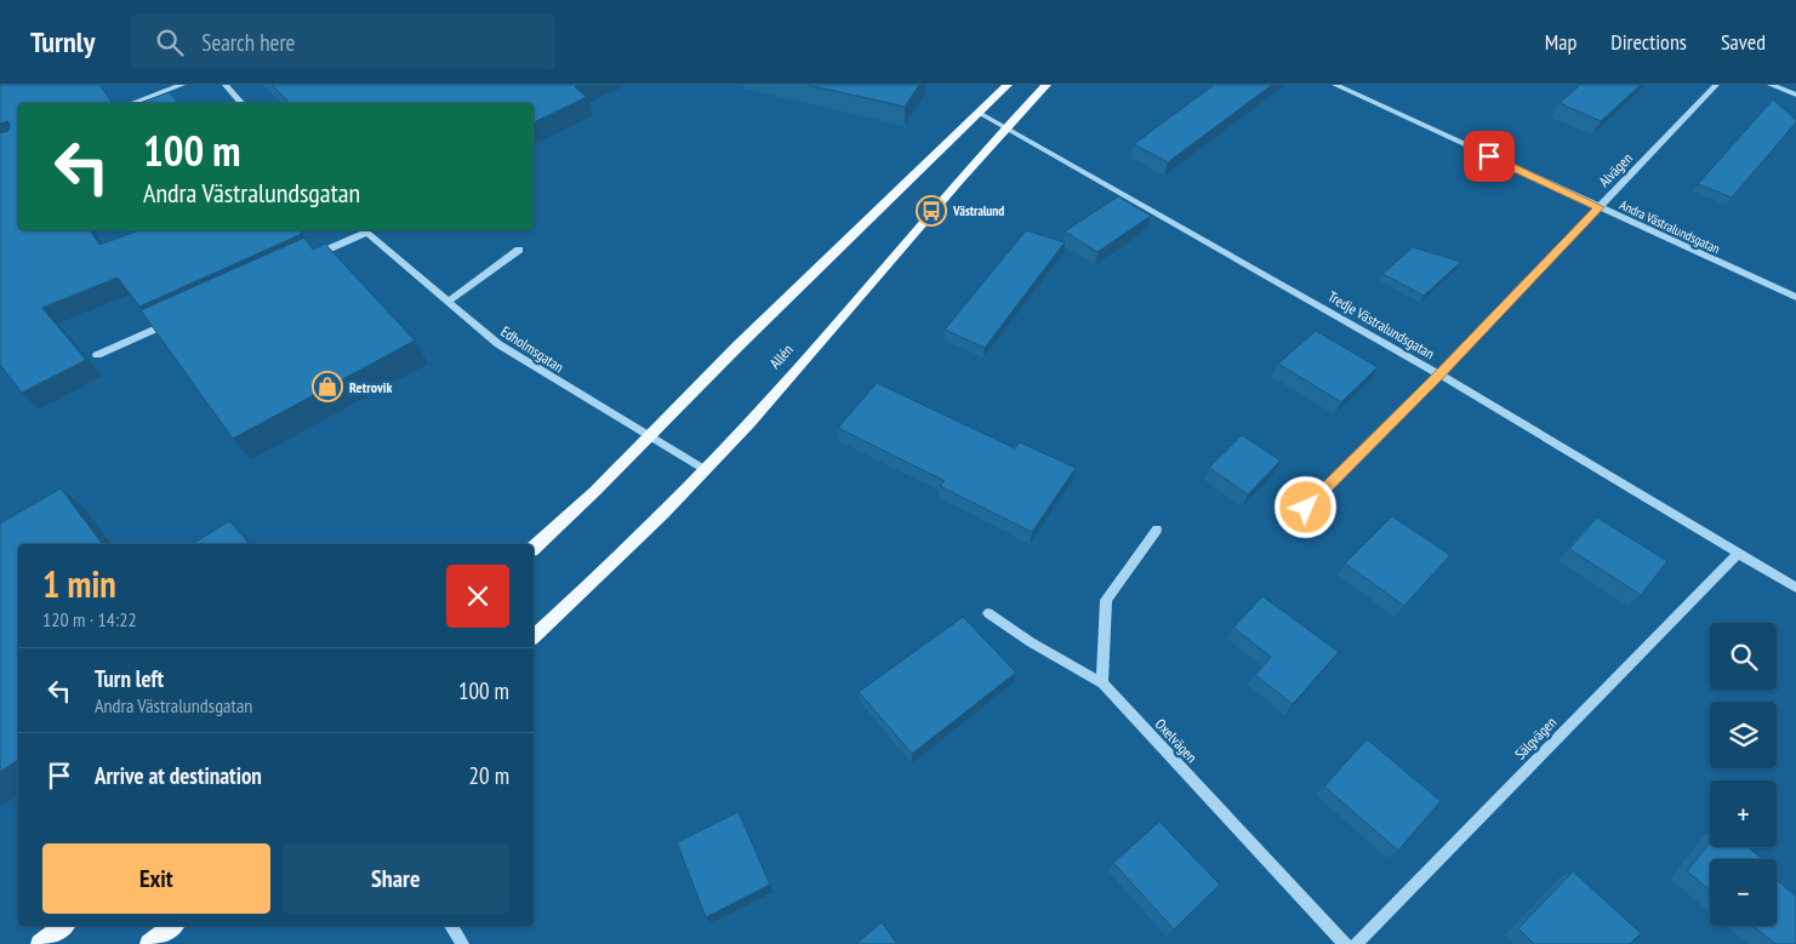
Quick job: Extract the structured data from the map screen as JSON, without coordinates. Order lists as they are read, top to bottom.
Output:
{
  "streets": {
    "main road": ["Allén"],
    "street": [
      "Alvägen",
      "Andra Västralundsgatan",
      "Tredje Västralundsgatan",
      "Edholmsgatan",
      "Sälgvägen",
      "Oxelvägen"
    ]
  },
  "crossings": [
    ["Alvägen", "Andra Västralundsgatan"],
    ["Alvägen", "Tredje Västralundsgatan"],
    ["Tredje Västralundsgatan", "Allén"],
    ["Tredje Västralundsgatan", "Sälgvägen"],
    ["Edholmsgatan", "Allén"]
  ],
  "places": {
    "bus stop": ["Västralund"],
    "shop": ["Retrovik"]
  },
  "page": {
    "header": "Turnly",
    "search": "Search here",
    "nav": ["Map", "Directions", "Saved"],
    "turn": ["100 m", "Andra Västralundsgatan"],
    "heading": ["1 min", "120 m · 14:22"],
    "map_buttons": ["+", "−"],
    "list": [
      {
        "name": "Turn left",
        "note": "Andra Västralundsgatan",
        "value": "100 m"
      },
      {
        "name": "Arrive at destination",
        "value": "20 m"
      }
    ],
    "buttons": ["Exit", "Share"]
  }
}
